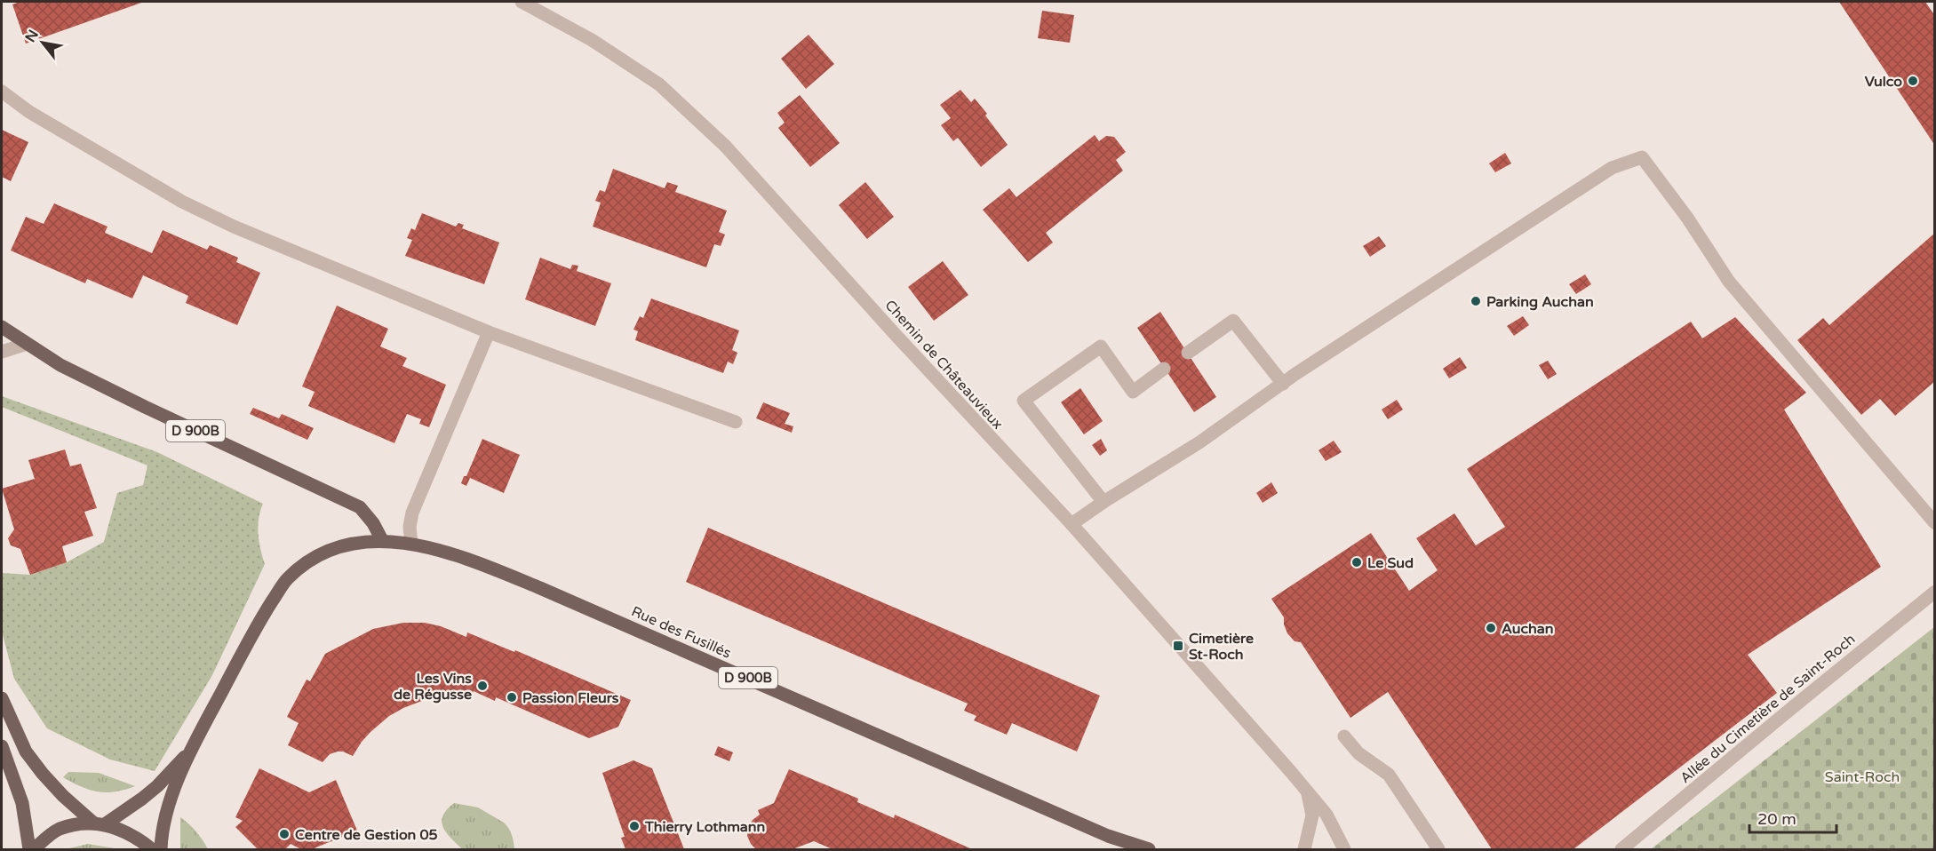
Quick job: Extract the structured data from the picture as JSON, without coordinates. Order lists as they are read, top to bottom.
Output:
{
  "streets": {
    "main road": ["D 900B", "Rue des Fusillés"],
    "street": ["Chemin de Châteauvieux", "Allée du Cimetière de Saint-Roch"]
  },
  "crossings": [
    ["D 900B", "Rue des Fusillés"]
  ],
  "parks": ["Saint-Roch"],
  "places": {
    "other": [
      "Vulco",
      "Parking Auchan",
      "Le Sud",
      "Auchan",
      "Les Vins de Régusse",
      "Passion Fleurs",
      "Thierry Lothmann",
      "Centre de Gestion 05"
    ],
    "transit": ["Cimetière St-Roch"]
  },
  "scale_bar": "20 m",
  "north": "top left"
}
